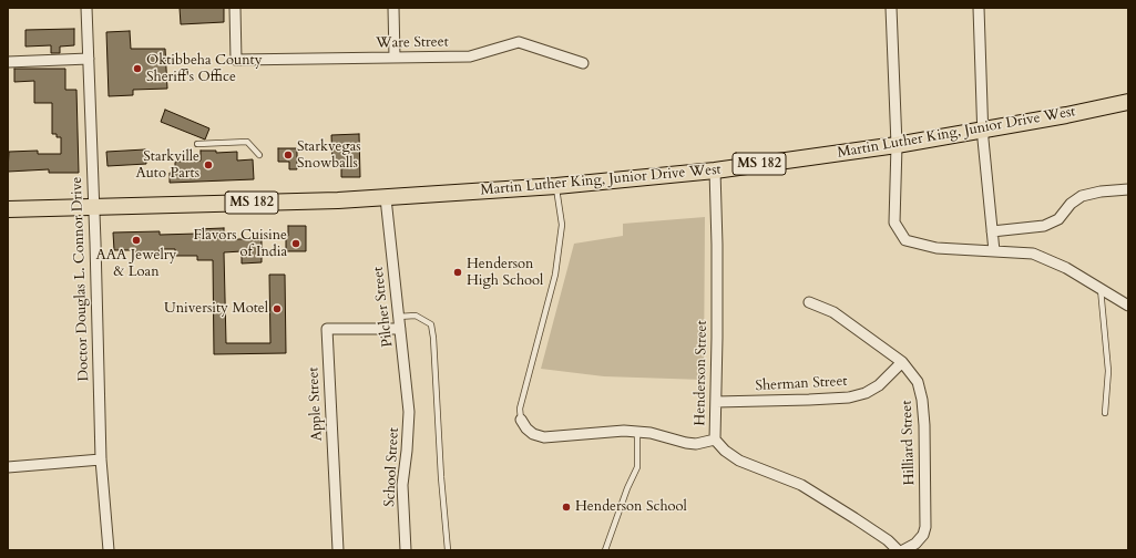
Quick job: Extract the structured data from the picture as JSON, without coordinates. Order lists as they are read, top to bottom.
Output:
{
  "streets": {
    "main road": ["Martin Luther King, Junior Drive West", "MS 182"],
    "street": [
      "Ware Street",
      "Doctor Douglas L. Connor Drive",
      "Pilcher Street",
      "Henderson Street",
      "Sherman Street",
      "Apple Street",
      "Hilliard Street",
      "School Street"
    ]
  },
  "crossings": [
    ["Martin Luther King, Junior Drive West", "MS 182"],
    ["Martin Luther King, Junior Drive West", "Doctor Douglas L. Connor Drive"],
    ["Martin Luther King, Junior Drive West", "Pilcher Street"],
    ["Martin Luther King, Junior Drive West", "Henderson Street"],
    ["MS 182", "Doctor Douglas L. Connor Drive"],
    ["Pilcher Street", "Apple Street"],
    ["Pilcher Street", "School Street"],
    ["Henderson Street", "Sherman Street"],
    ["Sherman Street", "Hilliard Street"]
  ],
  "places": [
    "Oktibbeha County Sheriff's Office",
    "Starkvegas Snowballs",
    "Starkville Auto Parts",
    "AAA Jewelry & Loan",
    "Flavors Cuisine of India",
    "Henderson High School",
    "University Motel",
    "Henderson School"
  ]
}
